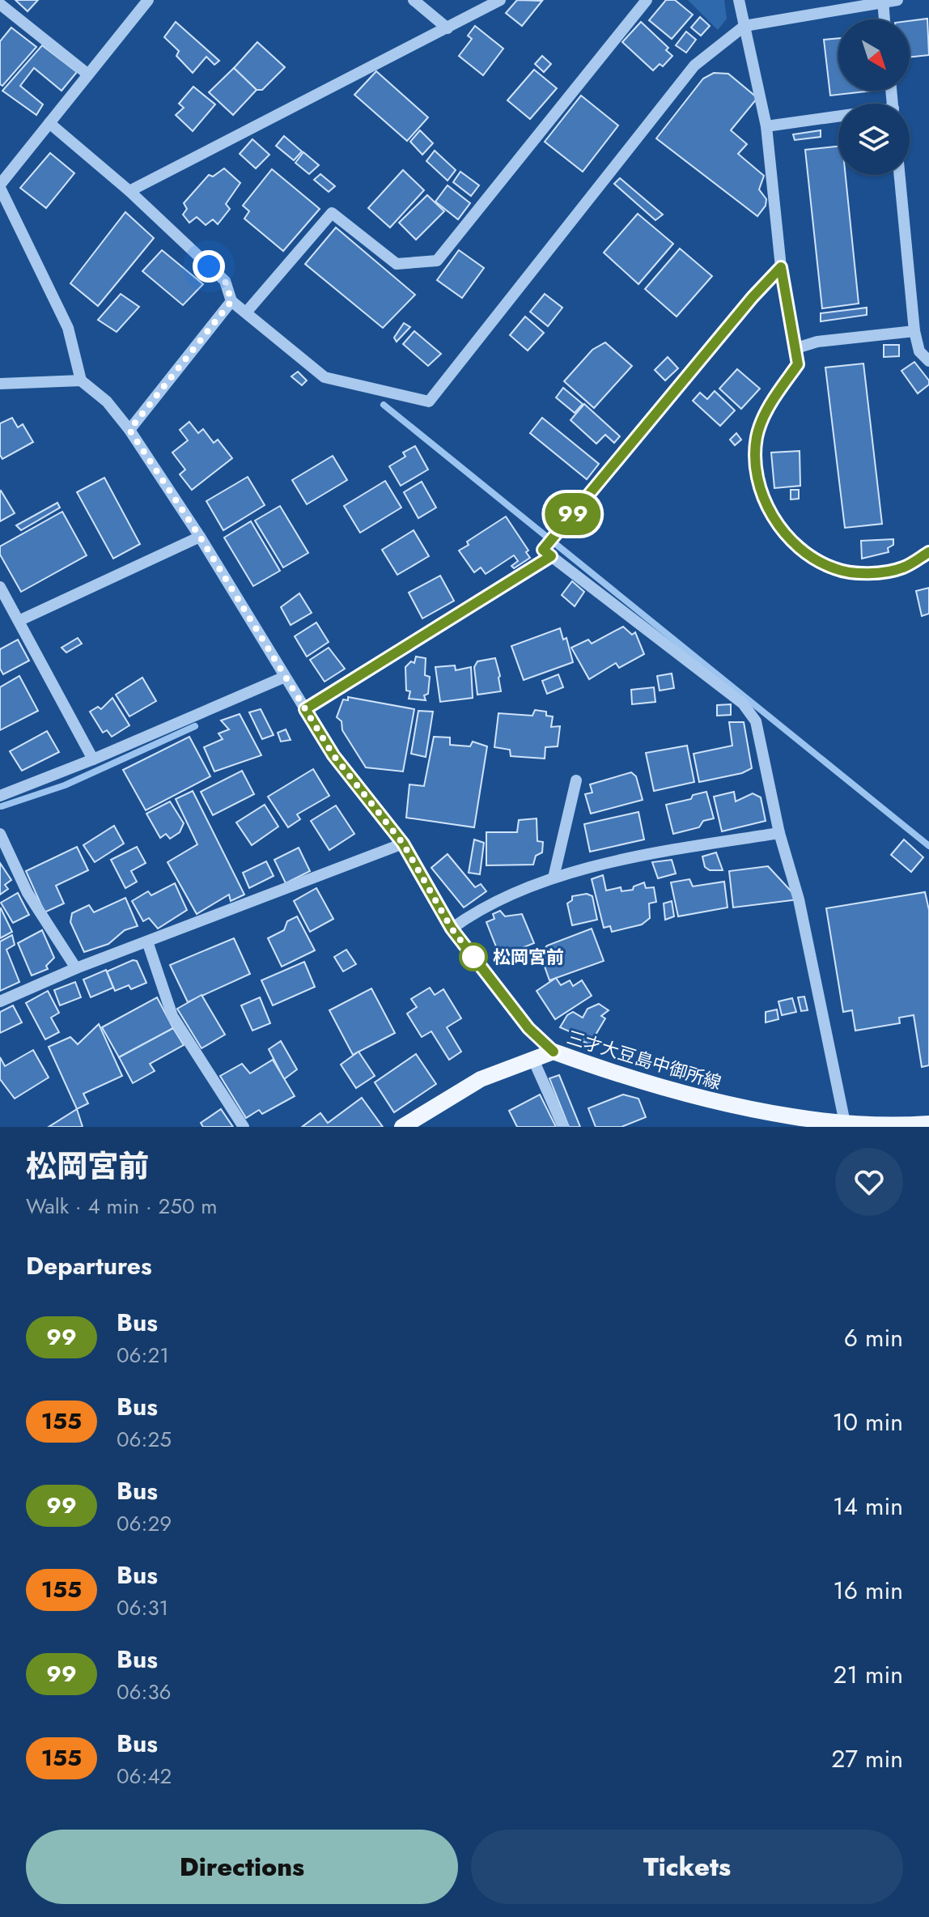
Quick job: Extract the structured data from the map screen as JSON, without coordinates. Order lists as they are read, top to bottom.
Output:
{
  "streets": {
    "main road": ["三才大豆島中御所線"]
  },
  "places": ["松岡宮前"],
  "lines": ["bus line 99"],
  "north": "bottom right",
  "page": {
    "on_map": "99",
    "heading": [
      ["松岡宮前", "Walk · 4 min · 250 m"],
      "Departures"
    ],
    "list": [
      {
        "mark": "99",
        "name": "Bus",
        "note": "06:21",
        "value": "6 min"
      },
      {
        "mark": "155",
        "name": "Bus",
        "note": "06:25",
        "value": "10 min"
      },
      {
        "mark": "99",
        "name": "Bus",
        "note": "06:29",
        "value": "14 min"
      },
      {
        "mark": "155",
        "name": "Bus",
        "note": "06:31",
        "value": "16 min"
      },
      {
        "mark": "99",
        "name": "Bus",
        "note": "06:36",
        "value": "21 min"
      },
      {
        "mark": "155",
        "name": "Bus",
        "note": "06:42",
        "value": "27 min"
      }
    ],
    "buttons": ["Directions", "Tickets"]
  }
}
